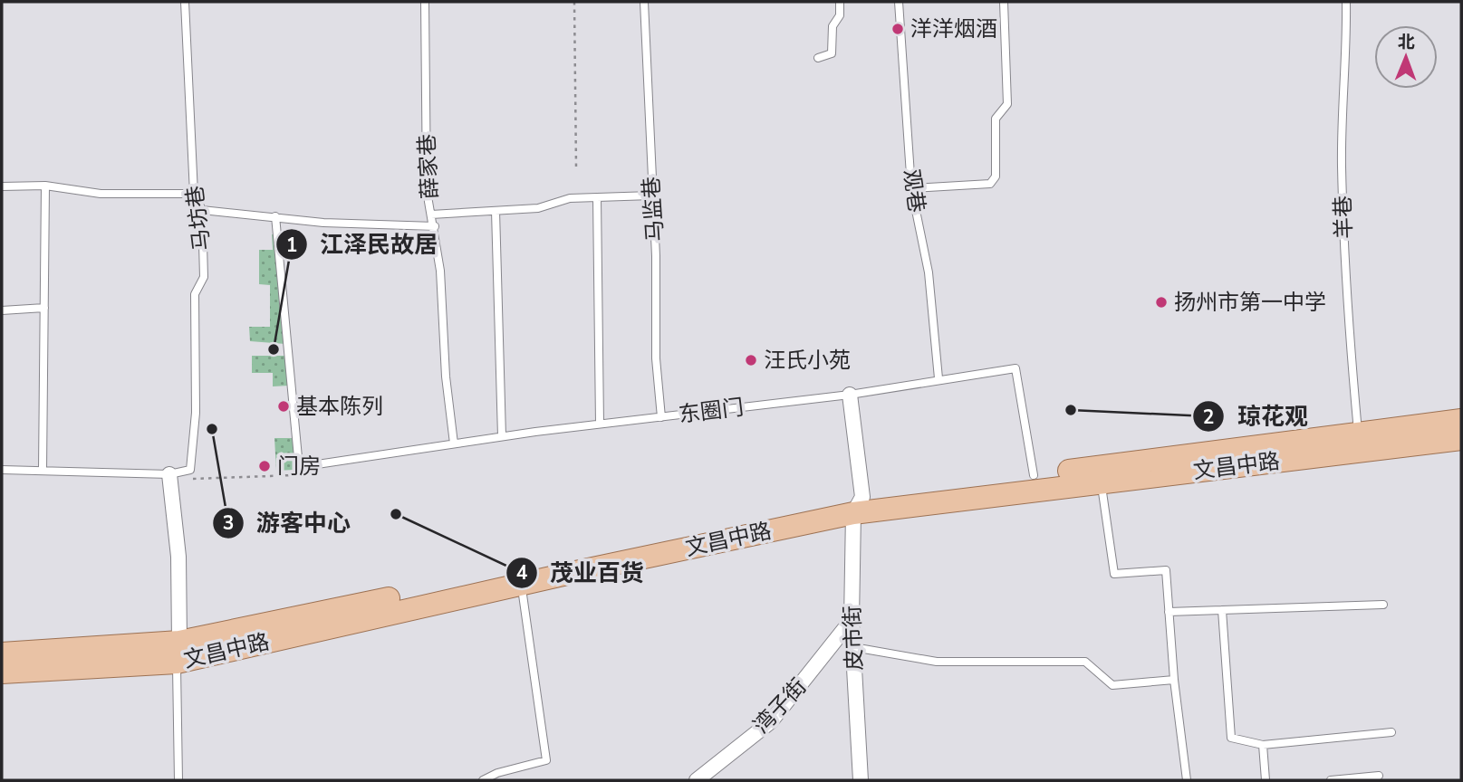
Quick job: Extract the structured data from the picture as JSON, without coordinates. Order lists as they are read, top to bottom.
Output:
{
  "streets": {
    "main road": ["文昌中路"],
    "street": ["皮市街", "湾子街"],
    "lane": [
      "薛家巷",
      "观巷",
      "马监巷",
      "羊巷",
      "马坊巷",
      "东圈门"
    ]
  },
  "crossings": [
    ["薛家巷", "东圈门"],
    ["观巷", "东圈门"],
    ["马监巷", "东圈门"],
    ["羊巷", "文昌中路"],
    ["东圈门", "文昌中路"],
    ["东圈门", "皮市街"],
    ["文昌中路", "皮市街"],
    ["皮市街", "湾子街"]
  ],
  "places": [
    "洋洋烟酒",
    "扬州市第一中学",
    "江泽民故居",
    "汪氏小苑",
    "基本陈列",
    "琼花观",
    "游客中心",
    "门房",
    "茂业百货"
  ],
  "north": "top"
}
